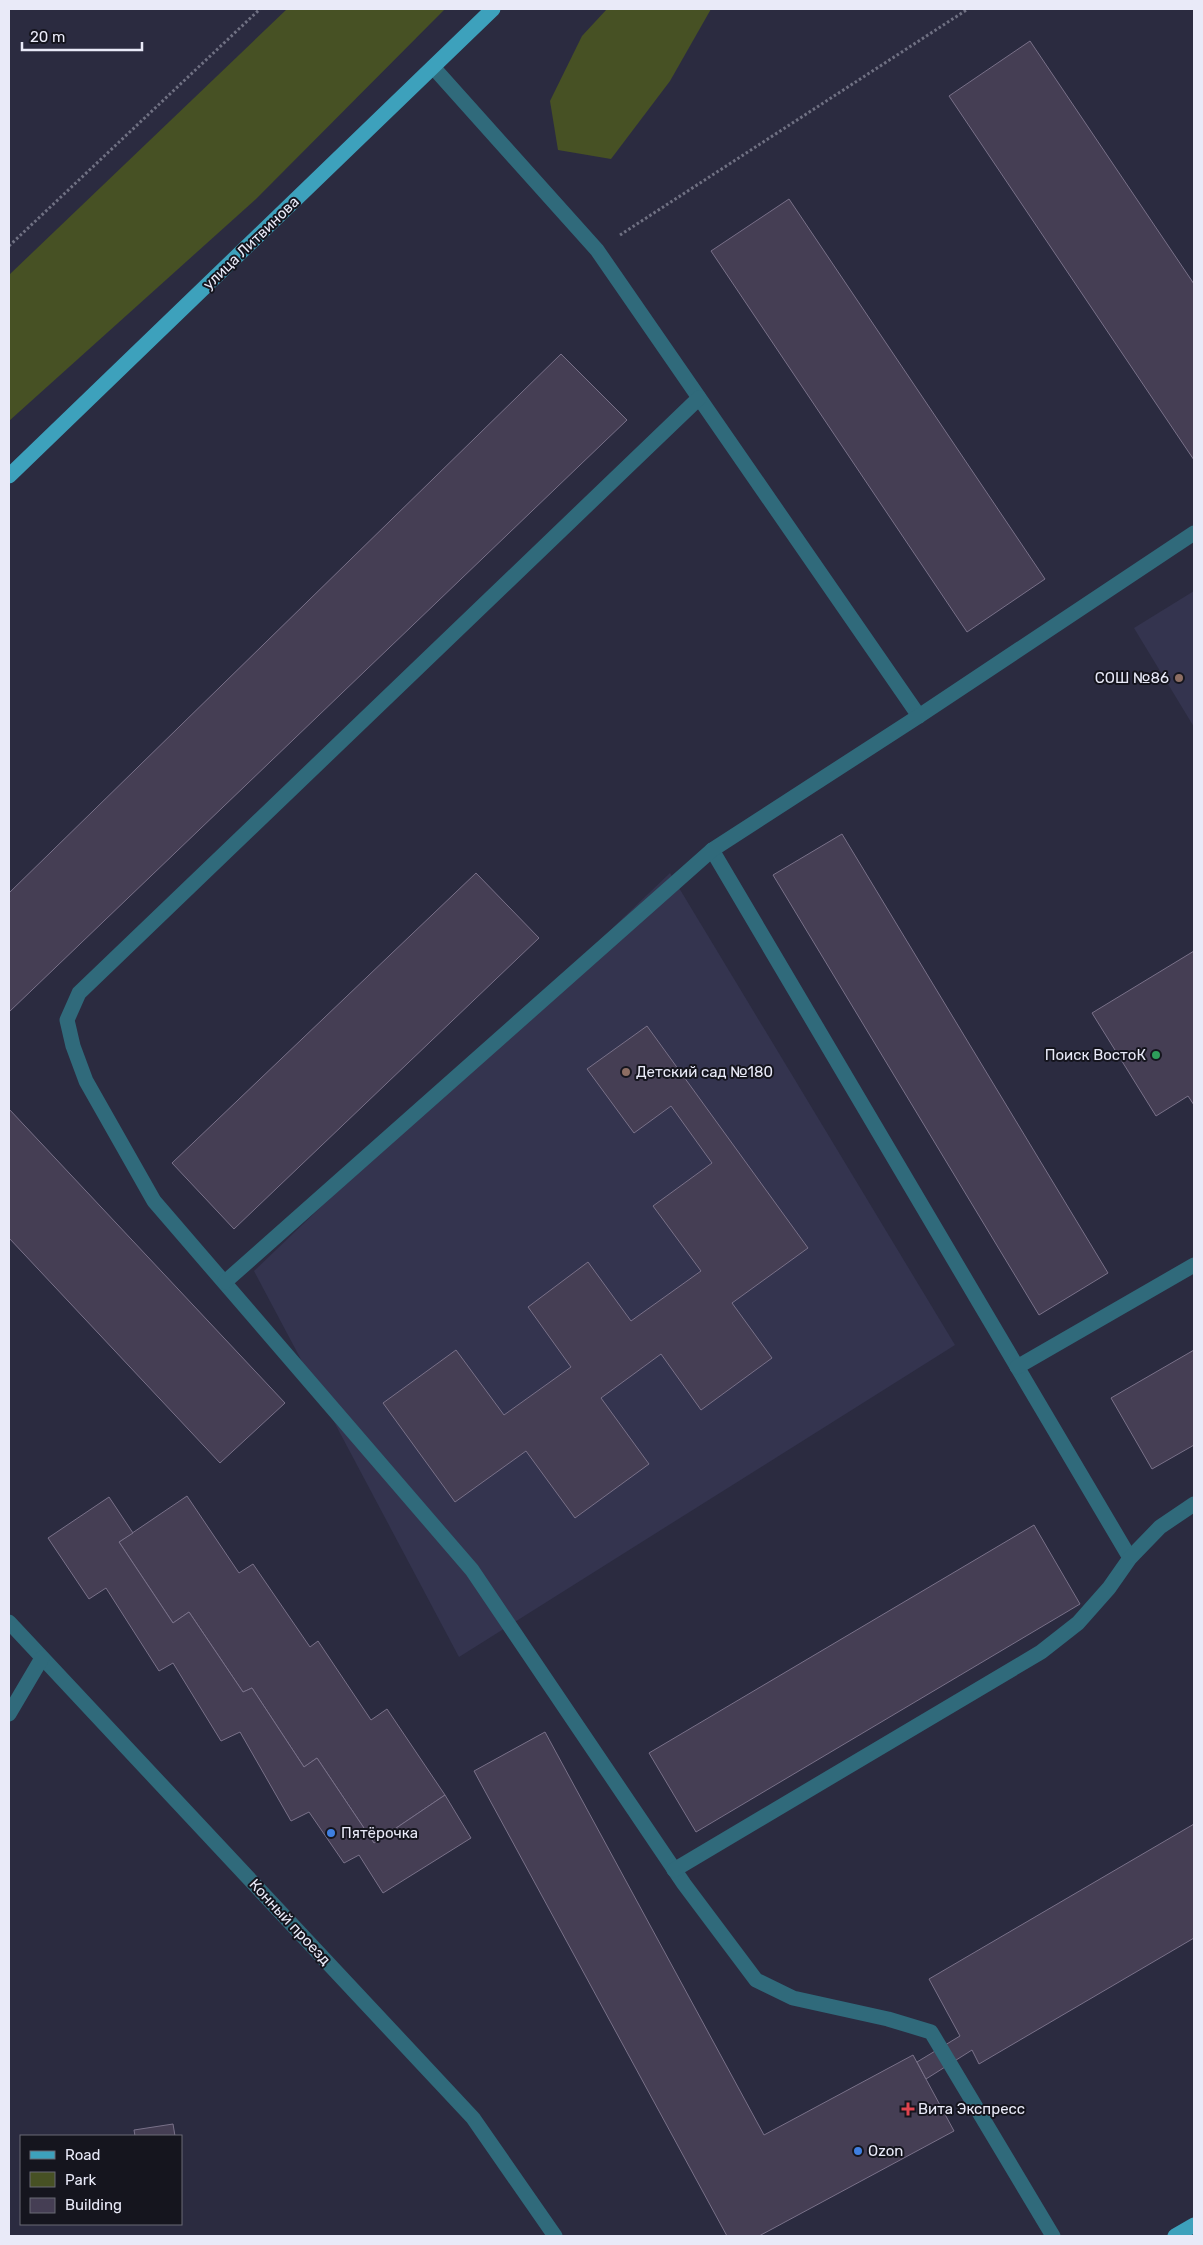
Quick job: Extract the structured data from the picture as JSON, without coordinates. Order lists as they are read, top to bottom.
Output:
{
  "streets": {
    "main road": ["улица Литвинова"],
    "street": ["Конный проезд"]
  },
  "places": {
    "other": [
      "СОШ №86",
      "Поиск ВостоК",
      "Детский сад №180",
      "Пятёрочка",
      "Ozon"
    ],
    "health": ["Вита Экспресс"]
  },
  "legend": ["Road", "Park", "Building"],
  "scale_bar": "20 m"
}
